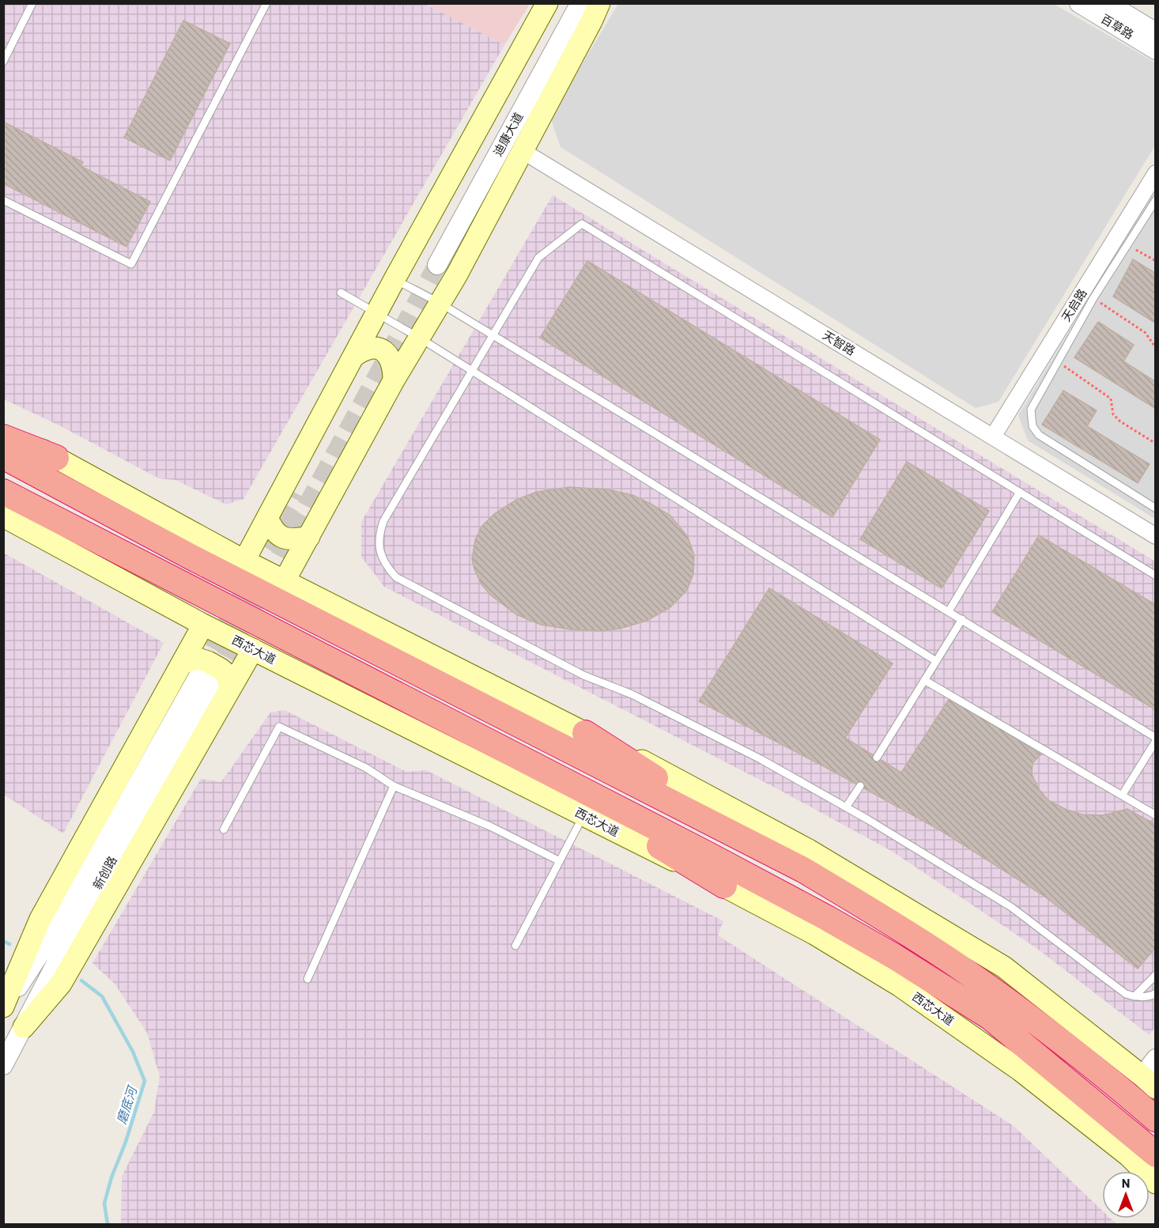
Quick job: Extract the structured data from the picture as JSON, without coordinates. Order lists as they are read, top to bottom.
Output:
{
  "streets": {
    "highway": ["西芯大道"],
    "street": [
      "百草路",
      "迪康大道",
      "天启路",
      "天智路"
    ]
  },
  "crossings": [
    ["天启路", "天智路"]
  ],
  "water": ["磨底河"],
  "north": "top"
}
